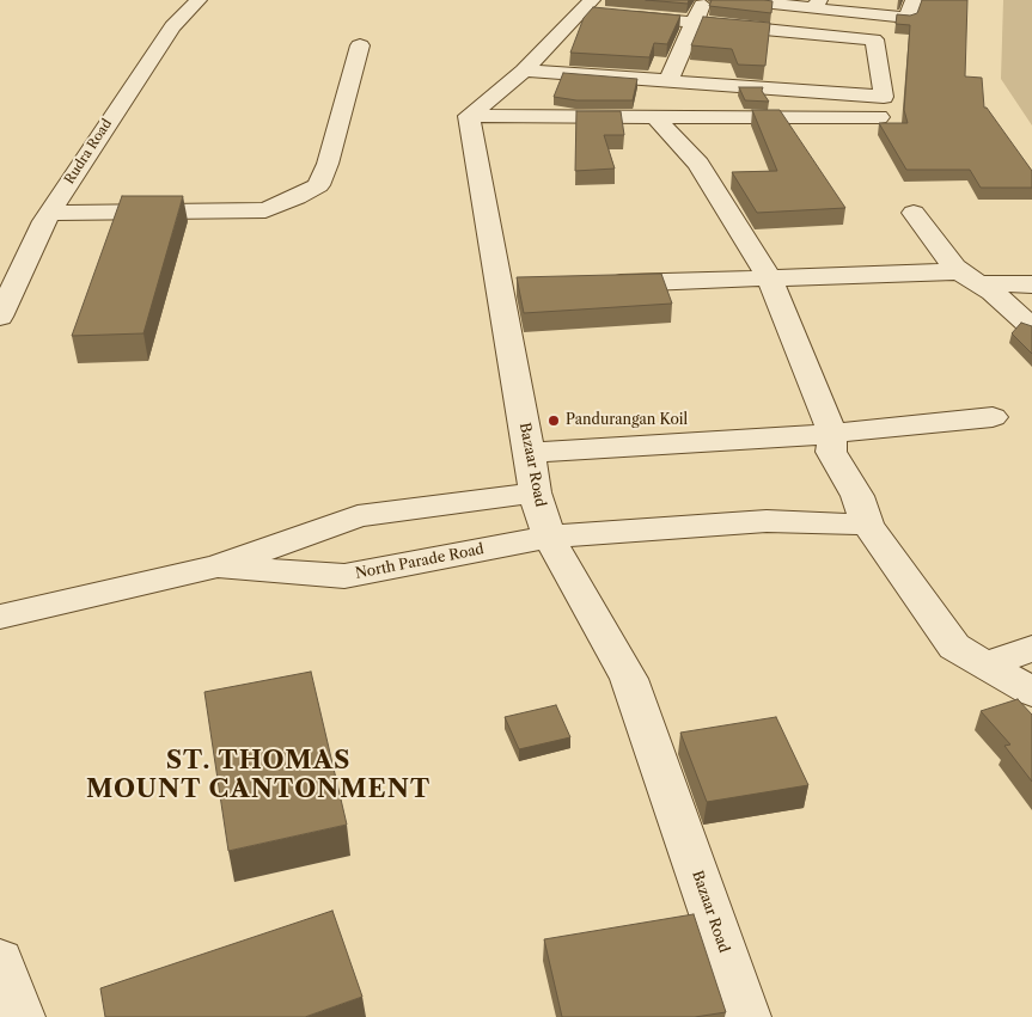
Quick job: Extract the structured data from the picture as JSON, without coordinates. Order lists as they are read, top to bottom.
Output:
{
  "streets": {
    "street": ["Rudra Road", "Bazaar Road", "North Parade Road"]
  },
  "crossings": [
    ["Bazaar Road", "North Parade Road"]
  ],
  "districts": ["ST. THOMAS MOUNT CANTONMENT"],
  "places": ["Pandurangan Koil"]
}
